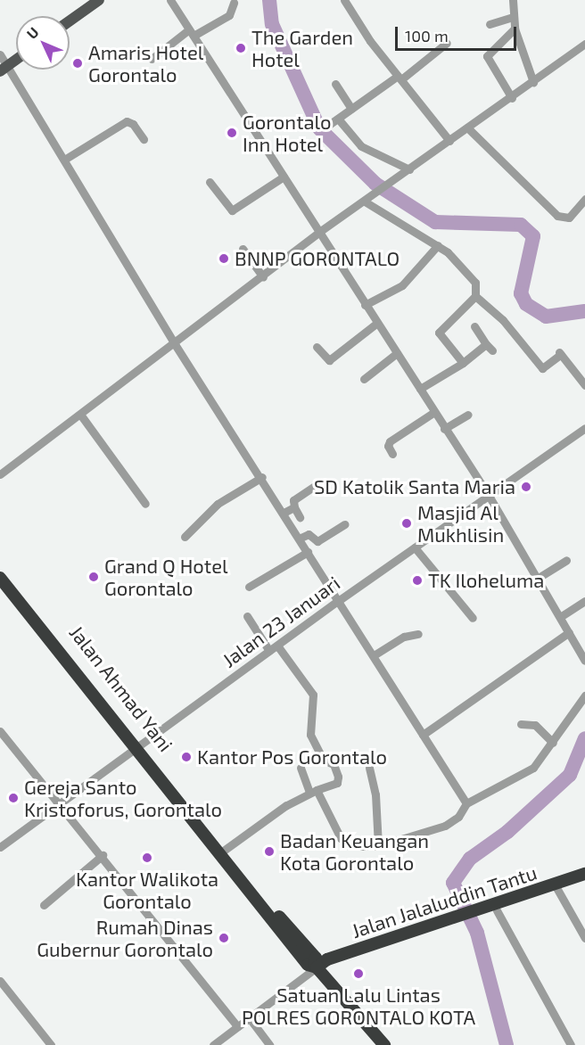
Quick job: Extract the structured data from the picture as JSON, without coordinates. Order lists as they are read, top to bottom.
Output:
{
  "streets": {
    "highway": ["Jalan Ahmad Yani", "Jalan Jalaluddin Tantu"],
    "street": ["Jalan 23 Januari"]
  },
  "crossings": [
    ["Jalan 23 Januari", "Jalan Ahmad Yani"],
    ["Jalan Ahmad Yani", "Jalan Jalaluddin Tantu"]
  ],
  "places": [
    "The Garden Hotel",
    "Amaris Hotel Gorontalo",
    "Gorontalo Inn Hotel",
    "BNNP GORONTALO",
    "SD Katolik Santa Maria",
    "Masjid Al Mukhlisin",
    "Grand Q Hotel Gorontalo",
    "TK Iloheluma",
    "Kantor Pos Gorontalo",
    "Gereja Santo Kristoforus, Gorontalo",
    "Badan Keuangan Kota Gorontalo",
    "Kantor Walikota Gorontalo",
    "Rumah Dinas Gubernur Gorontalo",
    "Satuan Lalu Lintas POLRES GORONTALO KOTA"
  ],
  "scale_bar": "100 m",
  "north": "top left"
}
